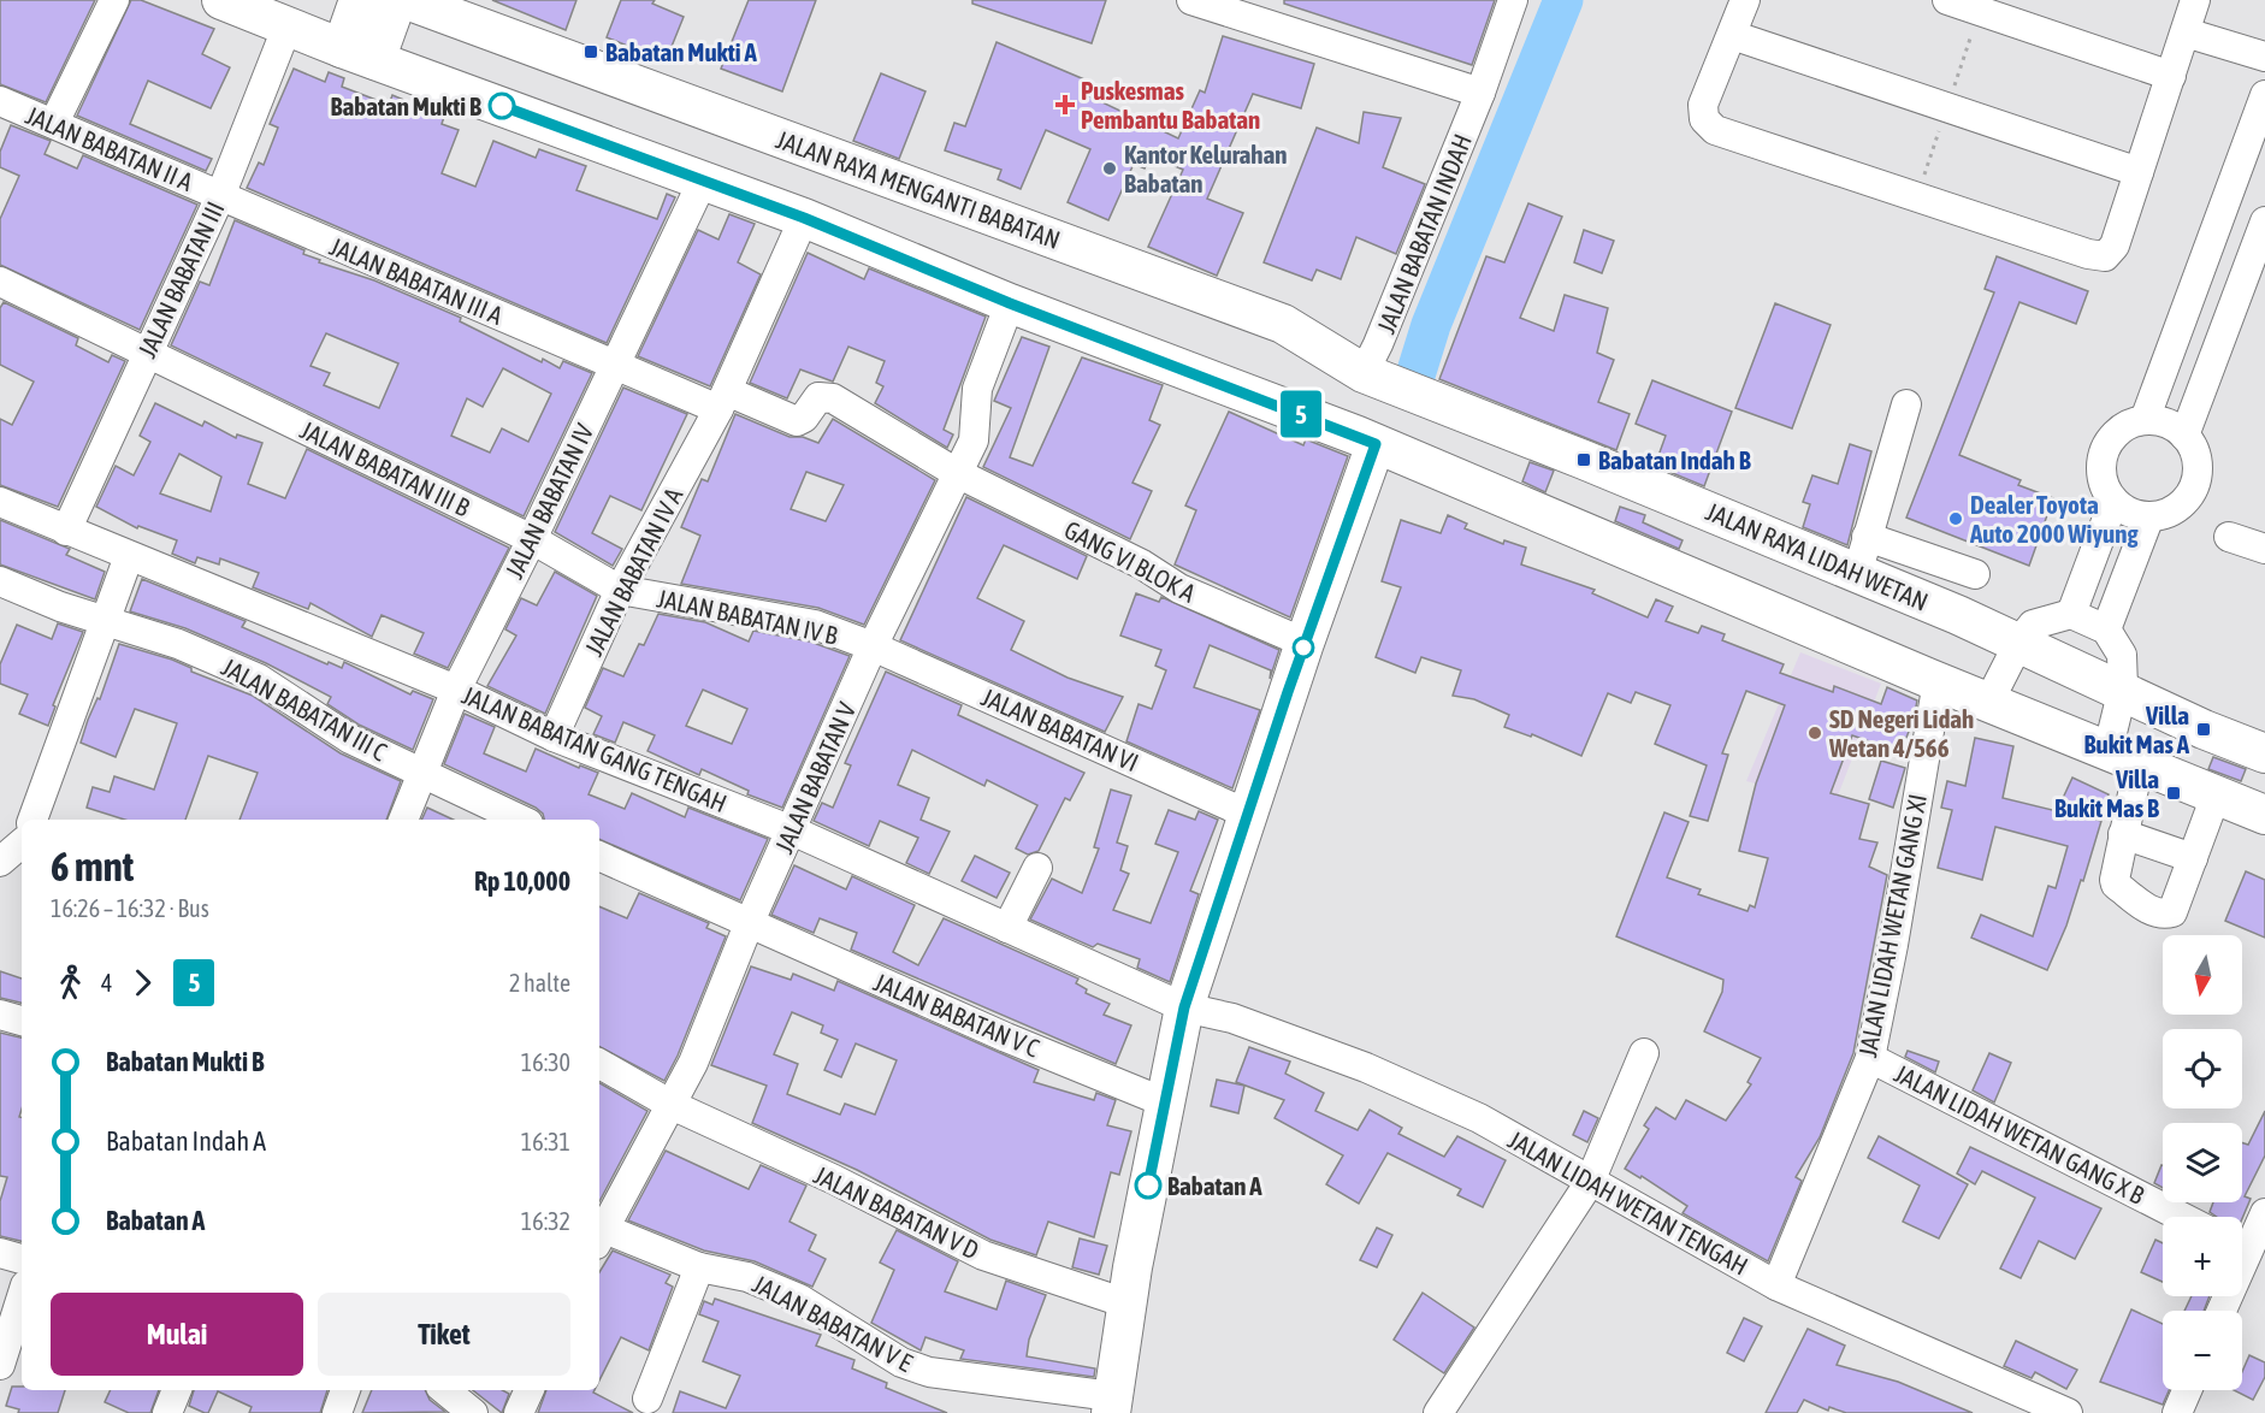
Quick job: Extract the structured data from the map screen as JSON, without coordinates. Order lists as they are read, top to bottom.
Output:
{
  "streets": {
    "main road": ["JALAN RAYA MENGANTI BABATAN", "JALAN RAYA LIDAH WETAN"],
    "street": [
      "JALAN BABATAN II A",
      "JALAN BABATAN INDAH",
      "JALAN BABATAN III",
      "JALAN BABATAN III A",
      "JALAN BABATAN III B",
      "JALAN BABATAN IV",
      "GANG VI BLOK A",
      "JALAN BABATAN IV A",
      "JALAN BABATAN IV B",
      "JALAN BABATAN III C",
      "JALAN BABATAN VI",
      "JALAN BABATAN GANG TENGAH",
      "JALAN BABATAN V",
      "JALAN LIDAH WETAN GANG XI",
      "JALAN BABATAN V C",
      "JALAN LIDAH WETAN GANG X B",
      "JALAN LIDAH WETAN TENGAH",
      "JALAN BABATAN V D",
      "JALAN BABATAN V E"
    ]
  },
  "crossings": [
    ["JALAN BABATAN II A", "JALAN BABATAN III"],
    ["JALAN BABATAN II A", "JALAN BABATAN III A"],
    ["JALAN RAYA MENGANTI BABATAN", "JALAN BABATAN INDAH"],
    ["JALAN RAYA MENGANTI BABATAN", "JALAN BABATAN III"],
    ["JALAN RAYA MENGANTI BABATAN", "JALAN BABATAN IV"],
    ["JALAN RAYA MENGANTI BABATAN", "JALAN RAYA LIDAH WETAN"],
    ["JALAN RAYA MENGANTI BABATAN", "JALAN BABATAN IV A"],
    ["JALAN RAYA MENGANTI BABATAN", "JALAN BABATAN V"],
    ["JALAN BABATAN INDAH", "JALAN RAYA LIDAH WETAN"],
    ["JALAN BABATAN III", "JALAN BABATAN III A"],
    ["JALAN BABATAN III", "JALAN BABATAN III B"],
    ["JALAN BABATAN III", "JALAN BABATAN GANG TENGAH"],
    ["JALAN BABATAN III A", "JALAN BABATAN IV"],
    ["JALAN BABATAN III B", "JALAN BABATAN IV"],
    ["JALAN BABATAN III B", "JALAN BABATAN IV A"],
    ["JALAN BABATAN III B", "JALAN BABATAN IV B"],
    ["JALAN BABATAN IV", "JALAN BABATAN III C"],
    ["JALAN BABATAN IV", "JALAN BABATAN GANG TENGAH"],
    ["GANG VI BLOK A", "JALAN BABATAN V"],
    ["JALAN BABATAN IV A", "JALAN BABATAN IV B"],
    ["JALAN BABATAN IV A", "JALAN BABATAN GANG TENGAH"],
    ["JALAN BABATAN IV B", "JALAN BABATAN VI"],
    ["JALAN BABATAN IV B", "JALAN BABATAN V"],
    ["JALAN BABATAN VI", "JALAN BABATAN V"],
    ["JALAN BABATAN GANG TENGAH", "JALAN BABATAN V"],
    ["JALAN BABATAN GANG TENGAH", "JALAN LIDAH WETAN TENGAH"],
    ["JALAN BABATAN V", "JALAN BABATAN V C"],
    ["JALAN BABATAN V", "JALAN BABATAN V D"],
    ["JALAN LIDAH WETAN GANG XI", "JALAN LIDAH WETAN GANG X B"],
    ["JALAN LIDAH WETAN GANG XI", "JALAN LIDAH WETAN TENGAH"]
  ],
  "places": {
    "transit": [
      "Babatan Mukti A",
      "Babatan Indah B",
      "Villa Bukit Mas A",
      "Villa Bukit Mas B"
    ],
    "health": ["Puskesmas Pembantu Babatan"],
    "other": [
      "Babatan Mukti B",
      "Kantor Kelurahan Babatan",
      "Dealer Toyota Auto 2000 Wiyung",
      "SD Negeri Lidah Wetan 4/566",
      "Babatan A"
    ]
  },
  "lines": ["bus line 5"],
  "north": "bottom",
  "page": {
    "on_map": "5",
    "heading": ["6 mnt", "16:26 – 16:32 · Bus", "Rp 10,000"],
    "map_buttons": ["+", "−"],
    "legs": ["4", "5", "2 halte"],
    "list": [
      {
        "name": "Babatan Mukti B",
        "value": "16:30"
      },
      {
        "name": "Babatan Indah A",
        "value": "16:31"
      },
      {
        "name": "Babatan A",
        "value": "16:32"
      }
    ],
    "buttons": ["Mulai", "Tiket"]
  }
}
